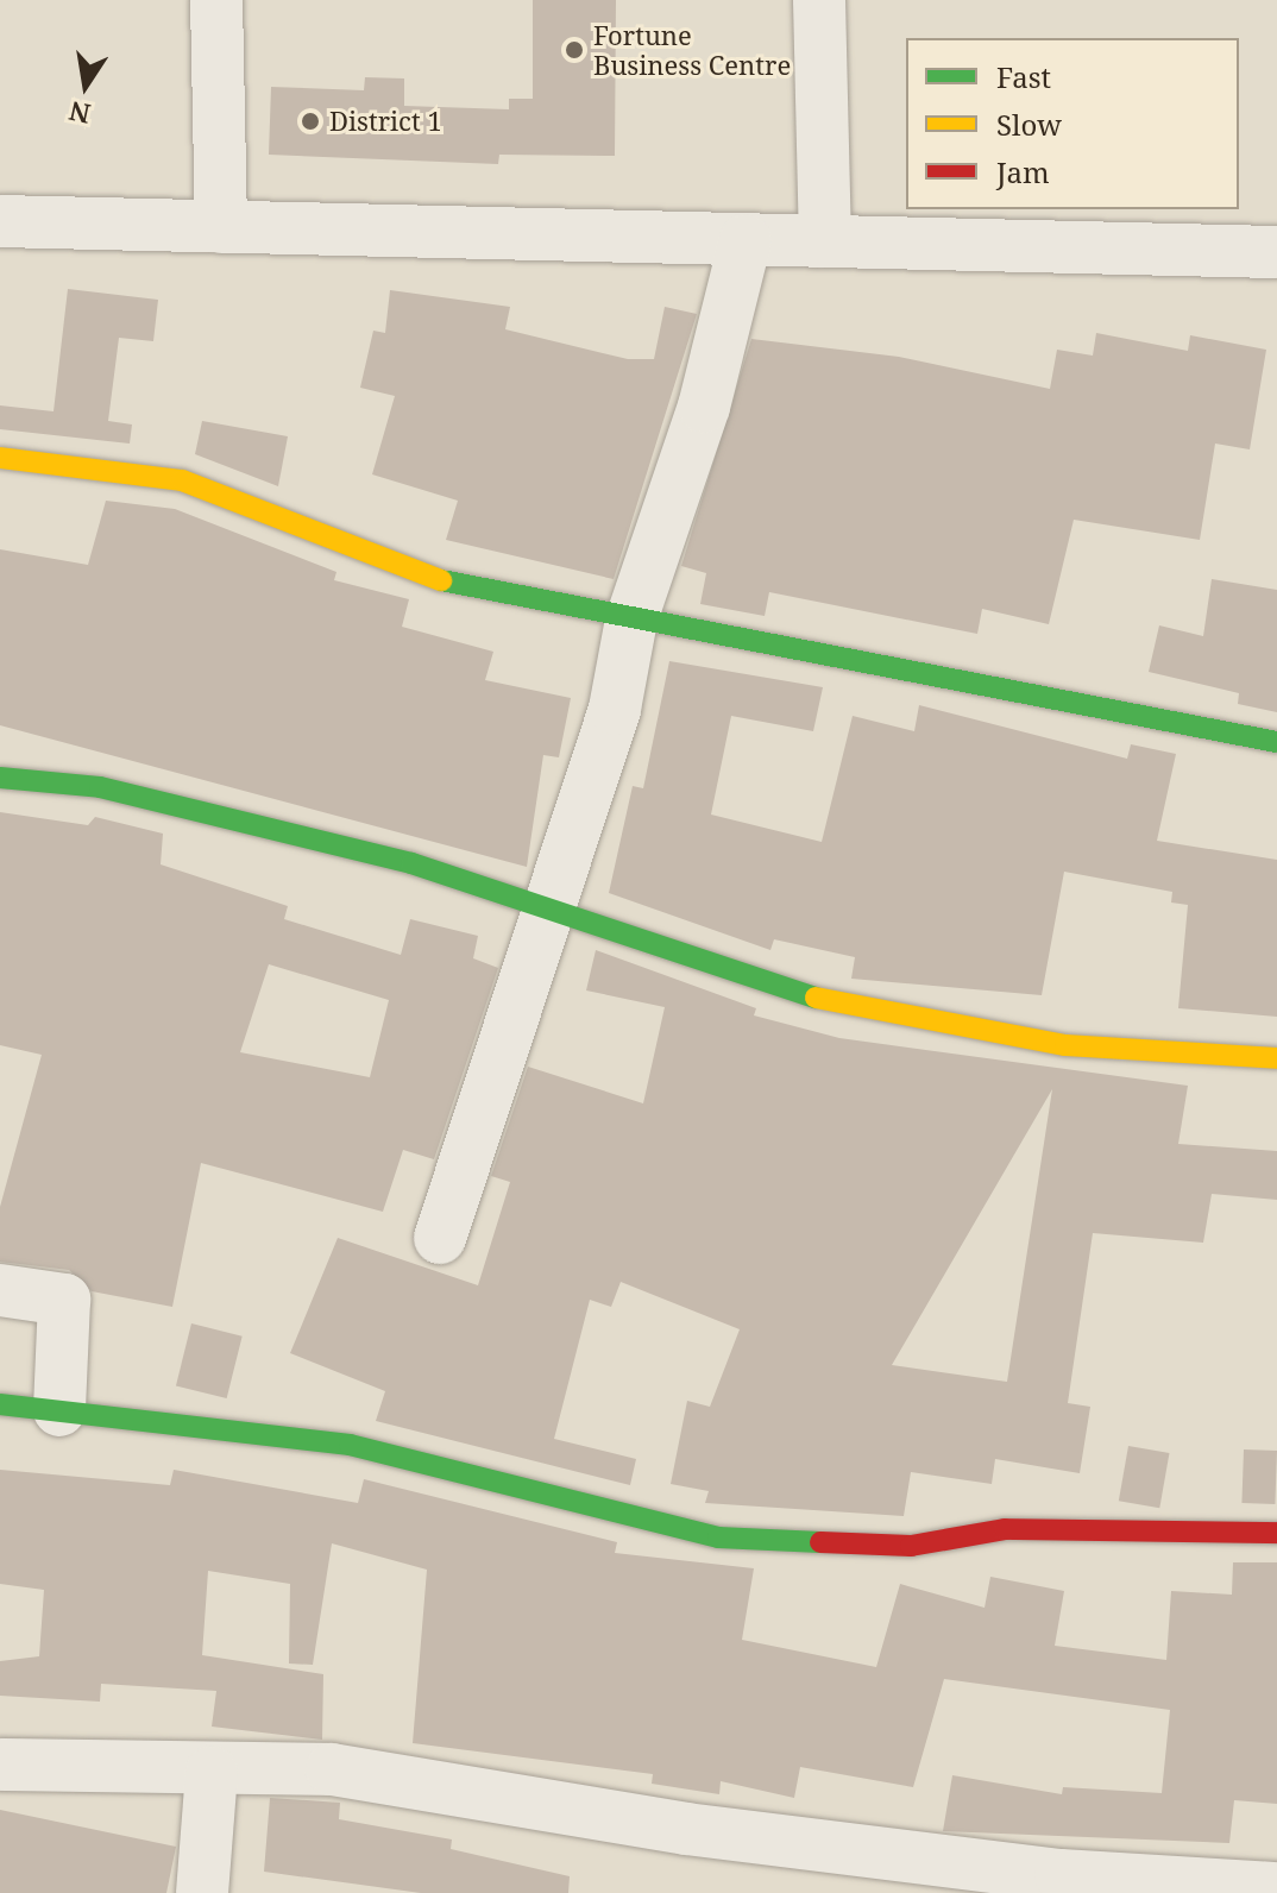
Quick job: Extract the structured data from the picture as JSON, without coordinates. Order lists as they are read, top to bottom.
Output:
{
  "places": ["Fortune Business Centre", "District 1"],
  "legend": ["Fast", "Slow", "Jam"],
  "north": "bottom"
}
